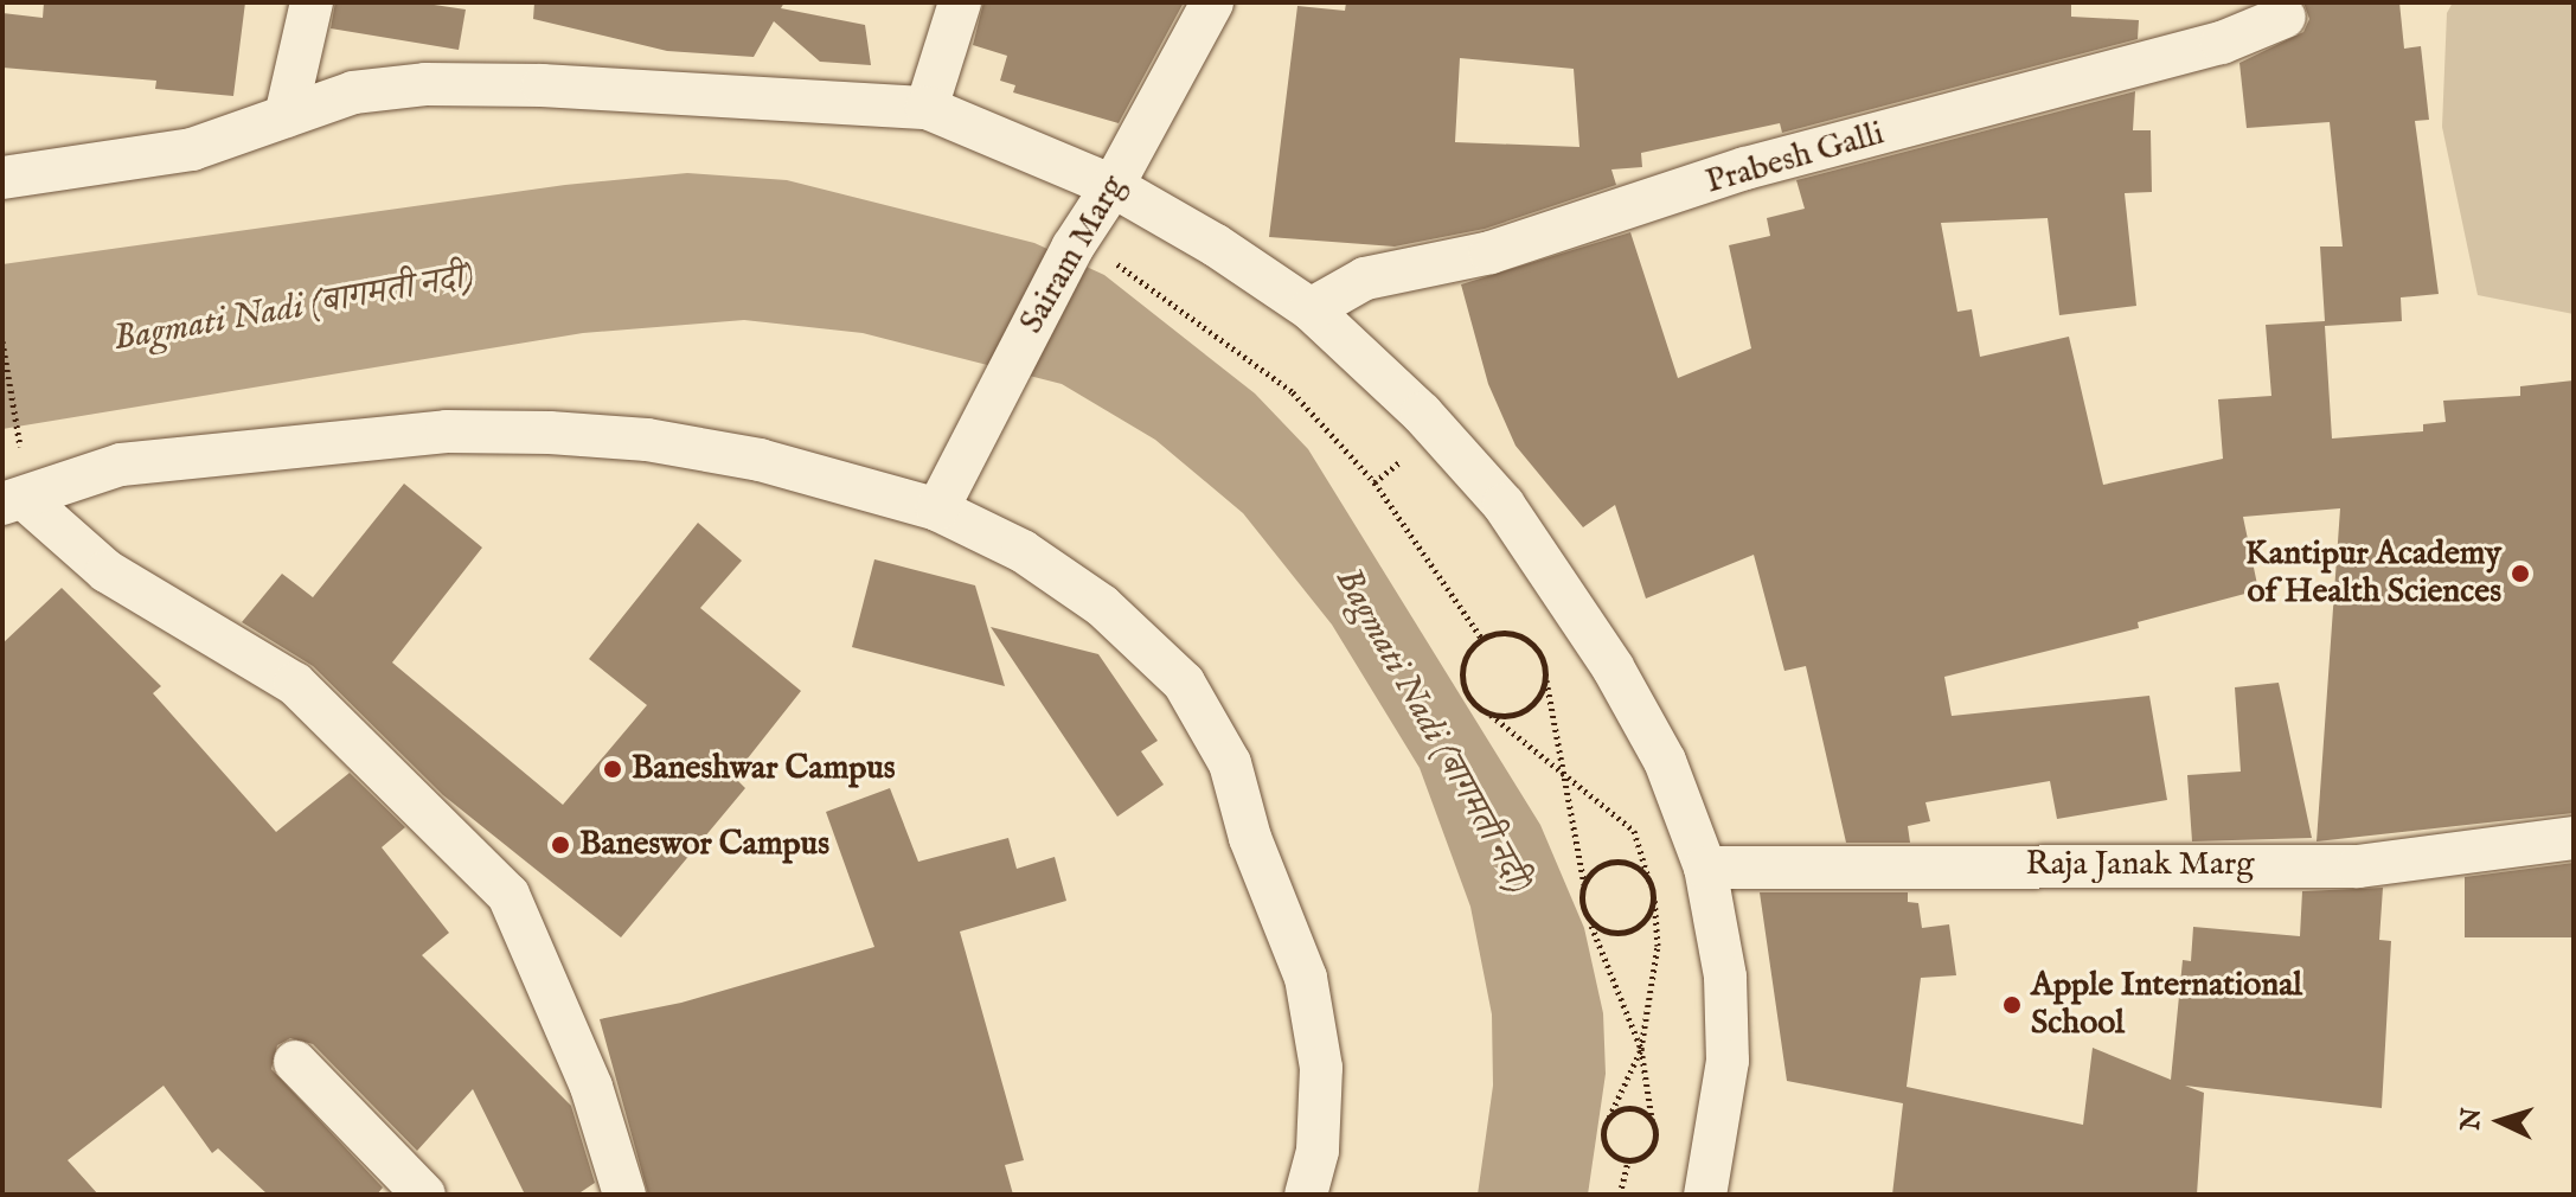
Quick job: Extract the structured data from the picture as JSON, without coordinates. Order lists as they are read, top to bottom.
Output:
{
  "streets": {
    "street": ["Prabesh Galli", "Sairam Marg", "Raja Janak Marg"]
  },
  "water": ["Bagmati Nadi (बागमती नदी)"],
  "places": [
    "Kantipur Academy of Health Sciences",
    "Baneshwar Campus",
    "Baneswor Campus",
    "Apple International School"
  ],
  "north": "left"
}
